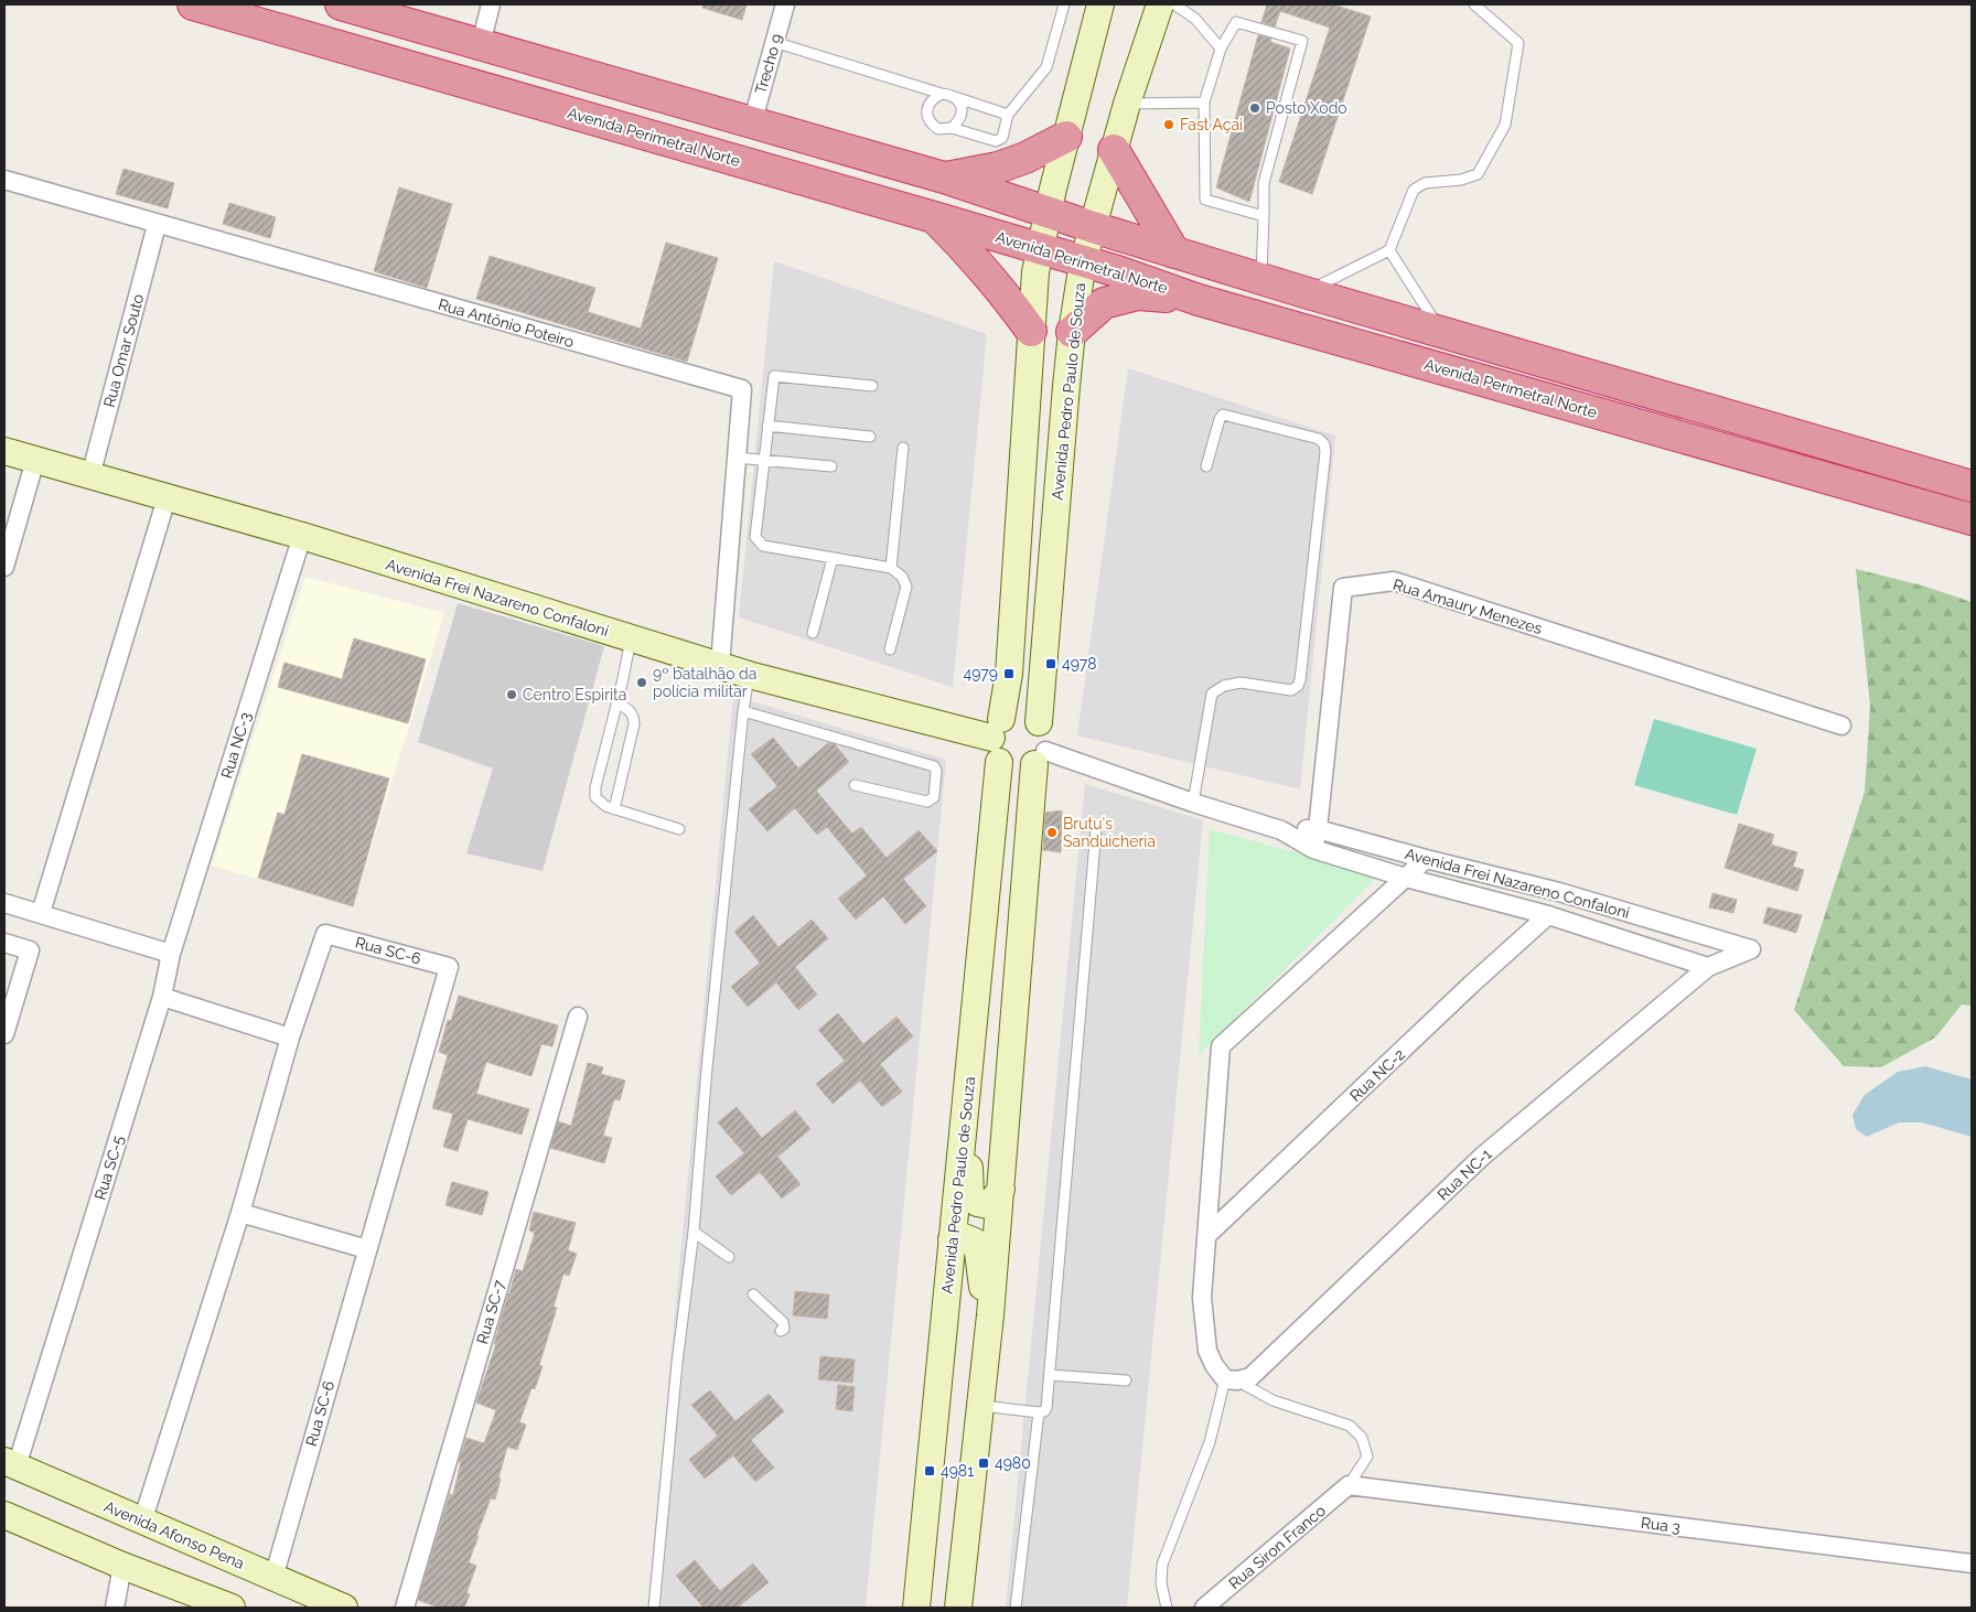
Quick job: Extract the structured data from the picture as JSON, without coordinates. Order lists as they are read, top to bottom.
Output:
{
  "streets": {
    "highway": ["Avenida Perimetral Norte"],
    "main road": ["Avenida Pedro Paulo de Souza", "Avenida Frei Nazareno Confaloni", "Avenida Afonso Pena"],
    "street": [
      "Trecho 9",
      "Rua Antônio Poteiro",
      "Rua Omar Souto",
      "Rua Amaury Menezes",
      "Rua NC-3",
      "Rua SC-6",
      "Rua NC-2",
      "Rua SC-5",
      "Rua NC-1",
      "Rua SC-7",
      "Rua 3",
      "Rua Siron Franco"
    ]
  },
  "crossings": [
    ["Avenida Perimetral Norte", "Avenida Pedro Paulo de Souza"],
    ["Rua Antônio Poteiro", "Rua Omar Souto"],
    ["Rua Antônio Poteiro", "Avenida Frei Nazareno Confaloni"],
    ["Rua Omar Souto", "Avenida Frei Nazareno Confaloni"],
    ["Avenida Pedro Paulo de Souza", "Avenida Frei Nazareno Confaloni"],
    ["Avenida Frei Nazareno Confaloni", "Rua Amaury Menezes"],
    ["Avenida Frei Nazareno Confaloni", "Rua NC-3"],
    ["Avenida Frei Nazareno Confaloni", "Rua NC-2"],
    ["Avenida Frei Nazareno Confaloni", "Rua NC-1"],
    ["Rua NC-3", "Rua SC-5"],
    ["Rua SC-6", "Avenida Afonso Pena"],
    ["Rua SC-5", "Avenida Afonso Pena"],
    ["Rua 3", "Rua Siron Franco"]
  ],
  "places": {
    "other": [
      "Posto Xodo",
      "Fast Açai",
      "9º batalhão da polícia militar",
      "Centro Espirita",
      "Brutu's Sanduicheria"
    ],
    "transit": [
      "4978",
      "4979",
      "4980",
      "4981"
    ]
  }
}
